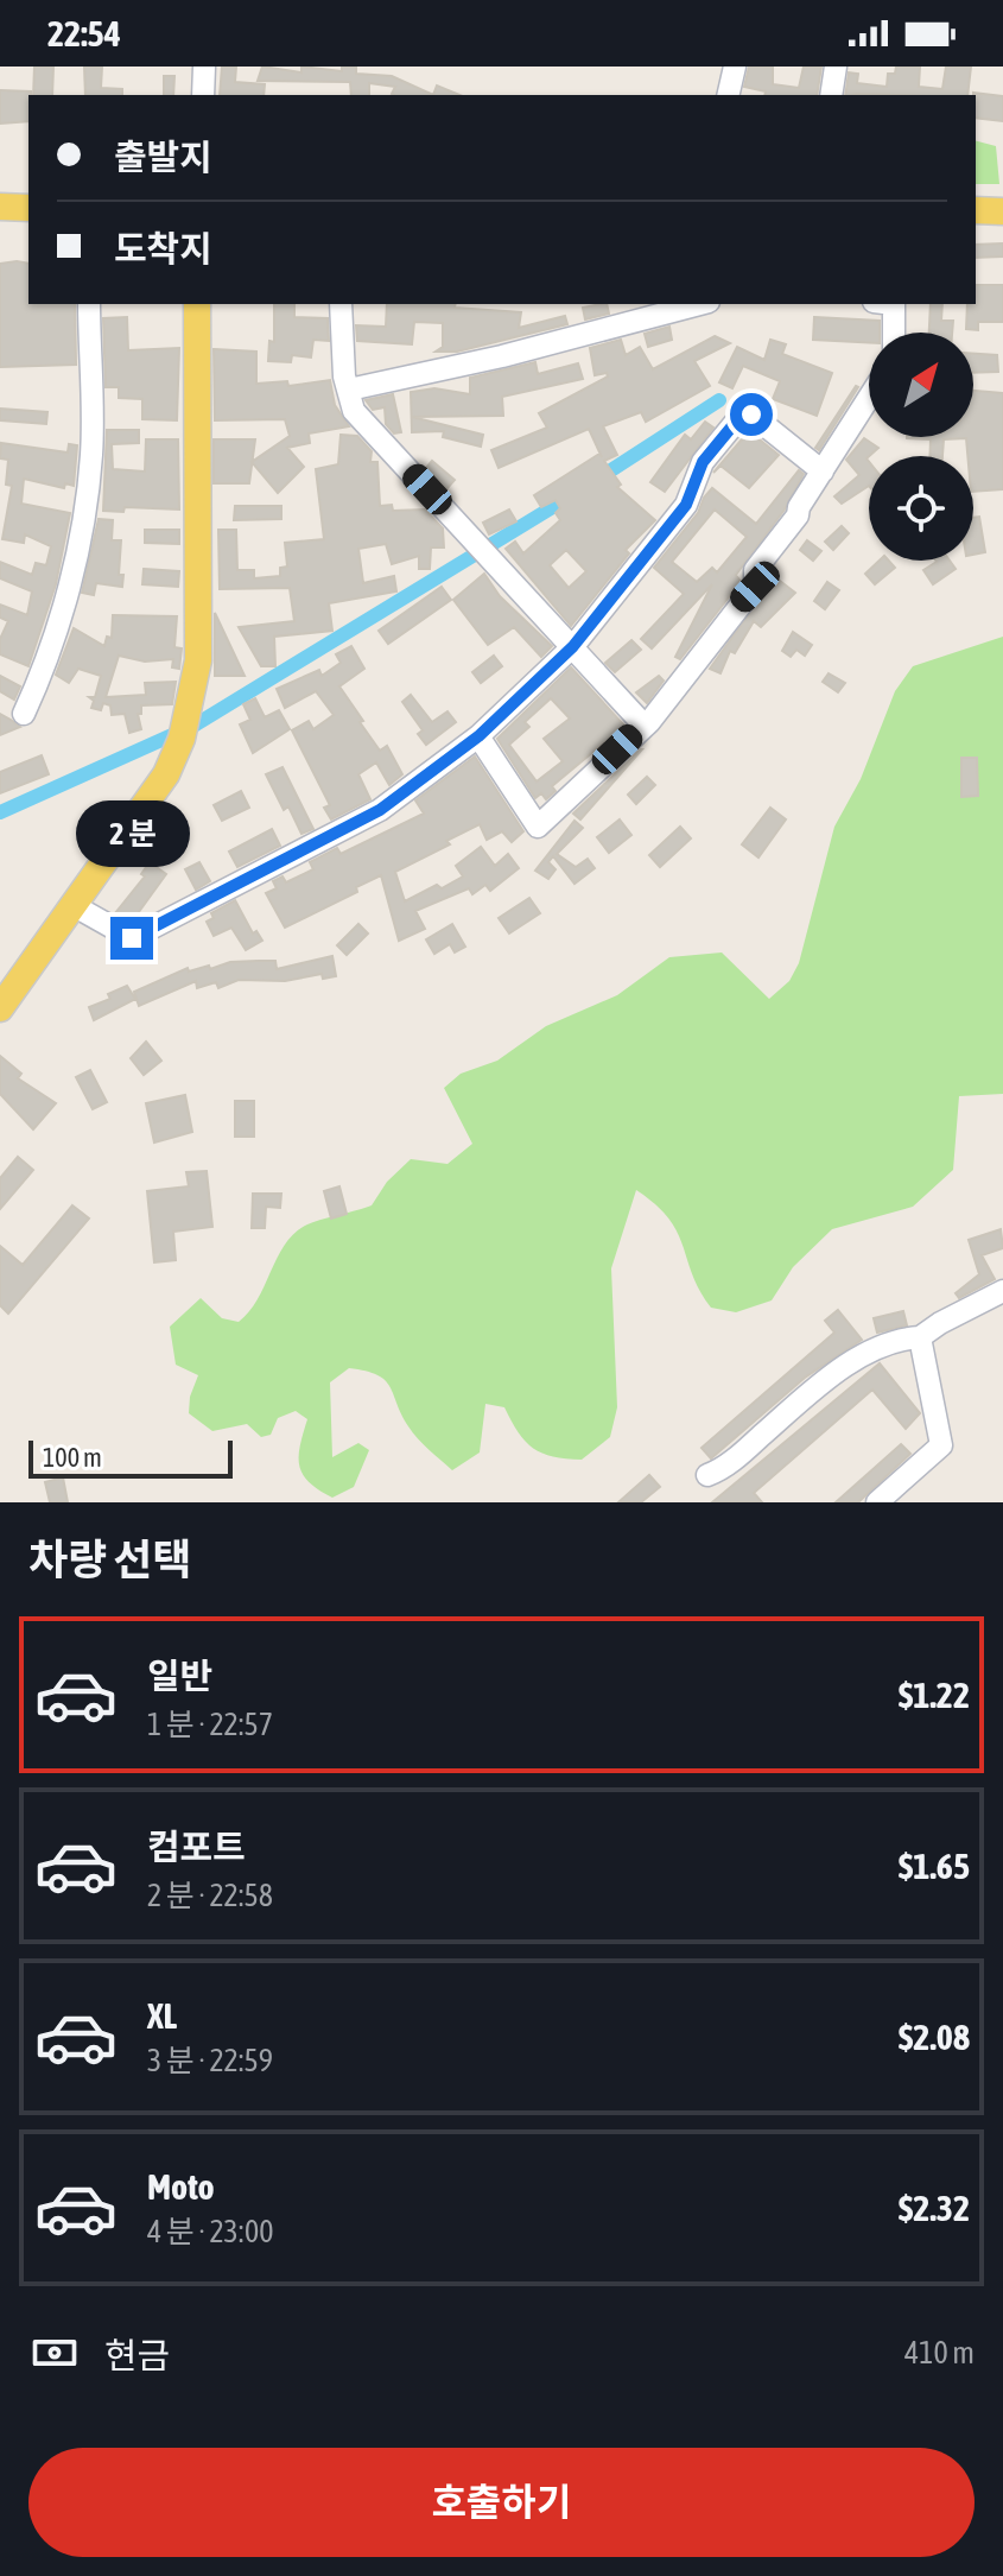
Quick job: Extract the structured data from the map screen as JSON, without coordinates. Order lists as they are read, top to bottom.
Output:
{
  "scale_bar": "100 m",
  "north": "top right",
  "page": {
    "status": "22:54",
    "banner": ["출발지", "도착지"],
    "bubble": "2 분",
    "scale": "100 m",
    "heading": "차량 선택",
    "list": [
      {
        "name": "일반",
        "note": "1 분 · 22:57",
        "value": "$1.22"
      },
      {
        "name": "컴포트",
        "note": "2 분 · 22:58",
        "value": "$1.65"
      },
      {
        "name": "XL",
        "note": "3 분 · 22:59",
        "value": "$2.08"
      },
      {
        "name": "Moto",
        "note": "4 분 · 23:00",
        "value": "$2.32"
      }
    ],
    "pay": ["현금", "410 m"],
    "buttons": "호출하기"
  }
}
